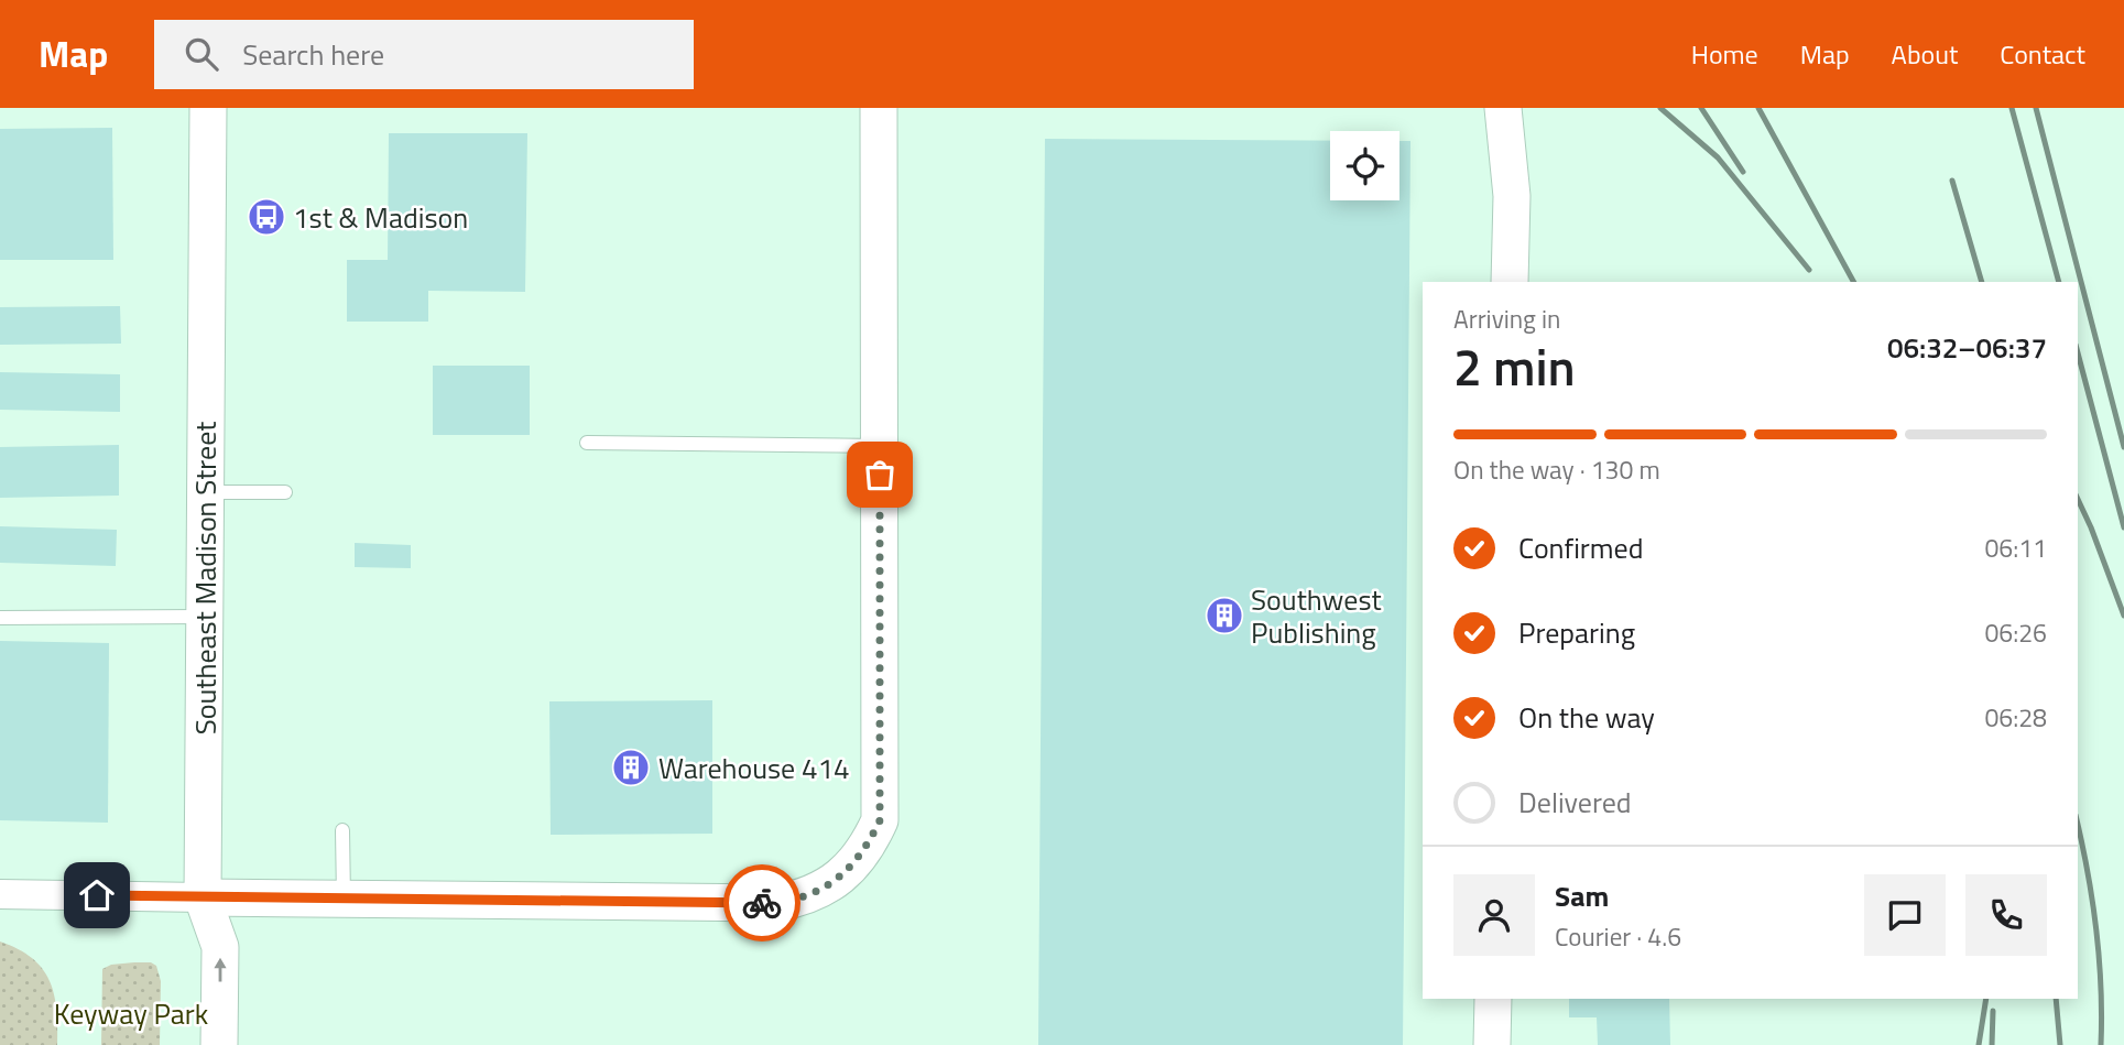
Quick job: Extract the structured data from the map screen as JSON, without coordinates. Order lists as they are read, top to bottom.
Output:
{
  "streets": {
    "street": ["Southeast Madison Street"]
  },
  "parks": ["Keyway Park"],
  "places": {
    "bus stop": ["1st & Madison"],
    "building": ["Southwest Publishing", "Warehouse 414"]
  },
  "page": {
    "header": "Map",
    "search": "Search here",
    "nav": [
      "Home",
      "Map",
      "About",
      "Contact"
    ],
    "heading": ["2 min", "Arriving in", "06:32–06:37"],
    "panel": ["Sam", "Courier · 4.6"],
    "bar": "On the way · 130 m",
    "list": [
      ["Confirmed", "06:11"],
      ["Preparing", "06:26"],
      ["On the way", "06:28"],
      "Delivered"
    ]
  }
}
